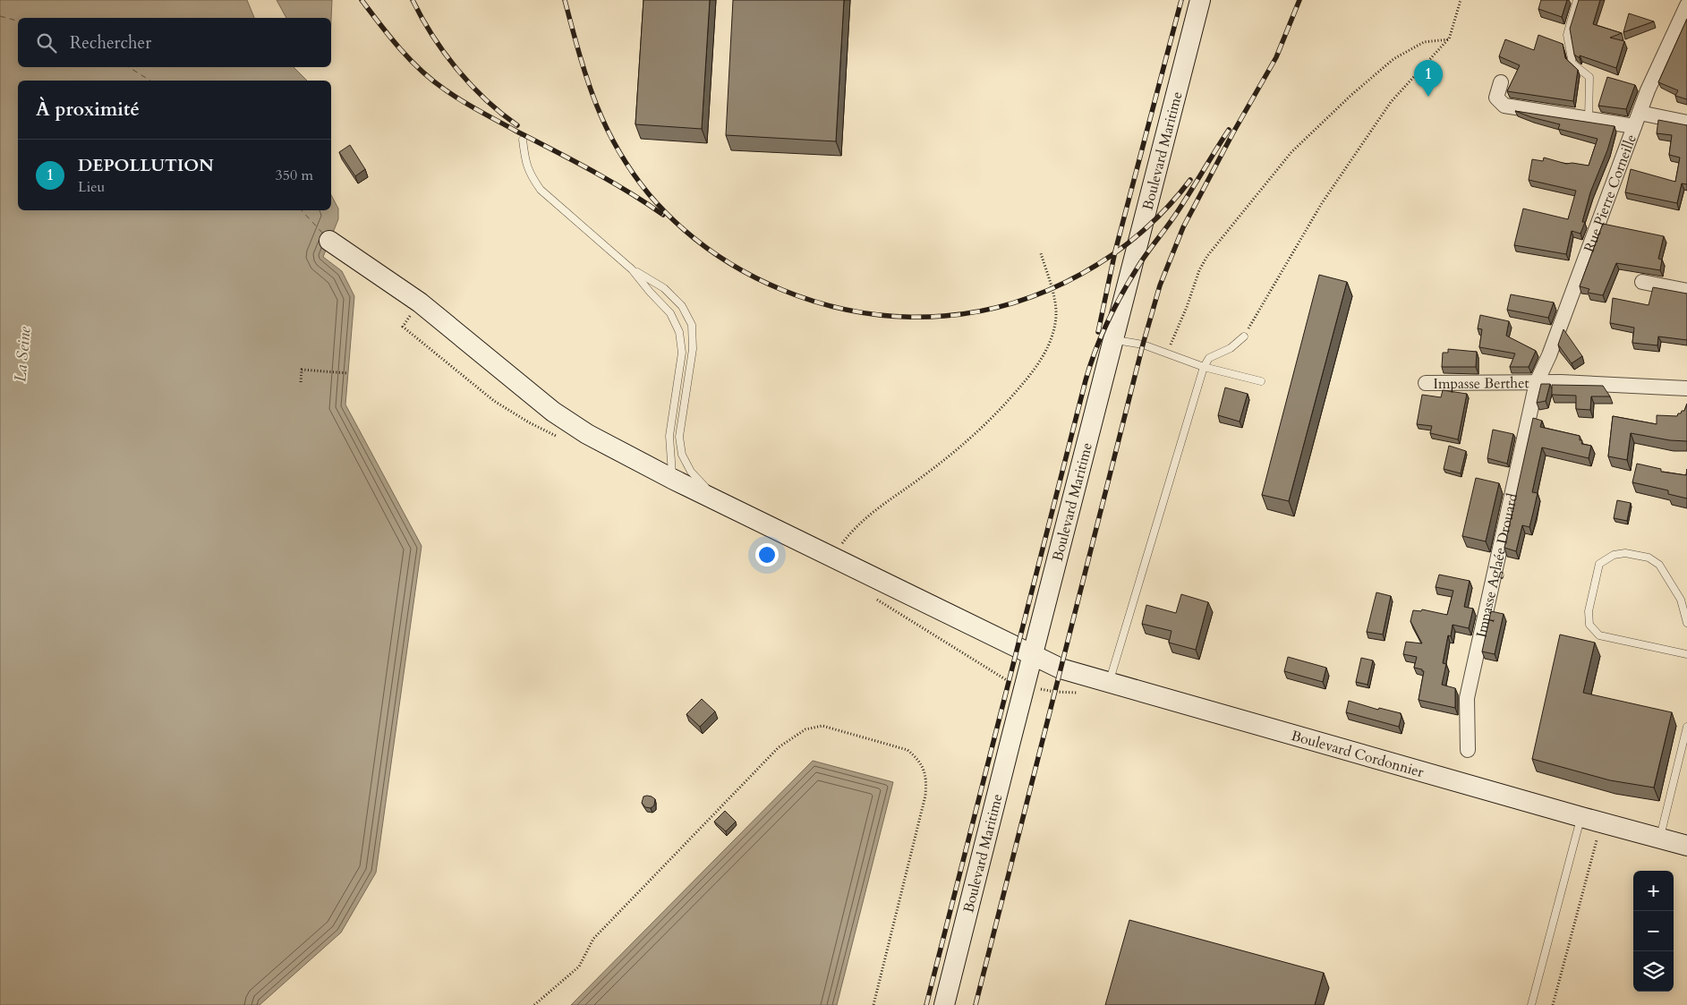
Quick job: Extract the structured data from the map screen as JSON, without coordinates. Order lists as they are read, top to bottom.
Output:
{
  "streets": {
    "street": [
      "Boulevard Maritime",
      "Rue Pierre Corneille",
      "Impasse Berthet",
      "Impasse Aglaée Drouard",
      "Boulevard Cordonnier"
    ]
  },
  "crossings": [
    ["Boulevard Maritime", "Boulevard Cordonnier"],
    ["Rue Pierre Corneille", "Impasse Berthet"],
    ["Rue Pierre Corneille", "Impasse Aglaée Drouard"],
    ["Impasse Berthet", "Impasse Aglaée Drouard"]
  ],
  "water": ["La Seine"],
  "page": {
    "search": "Rechercher",
    "pins": "1",
    "heading": "À proximité",
    "list": [
      {
        "mark": "1",
        "name": "DEPOLLUTION",
        "note": "Lieu",
        "value": "350 m"
      }
    ],
    "map_buttons": ["+", "−"]
  }
}
